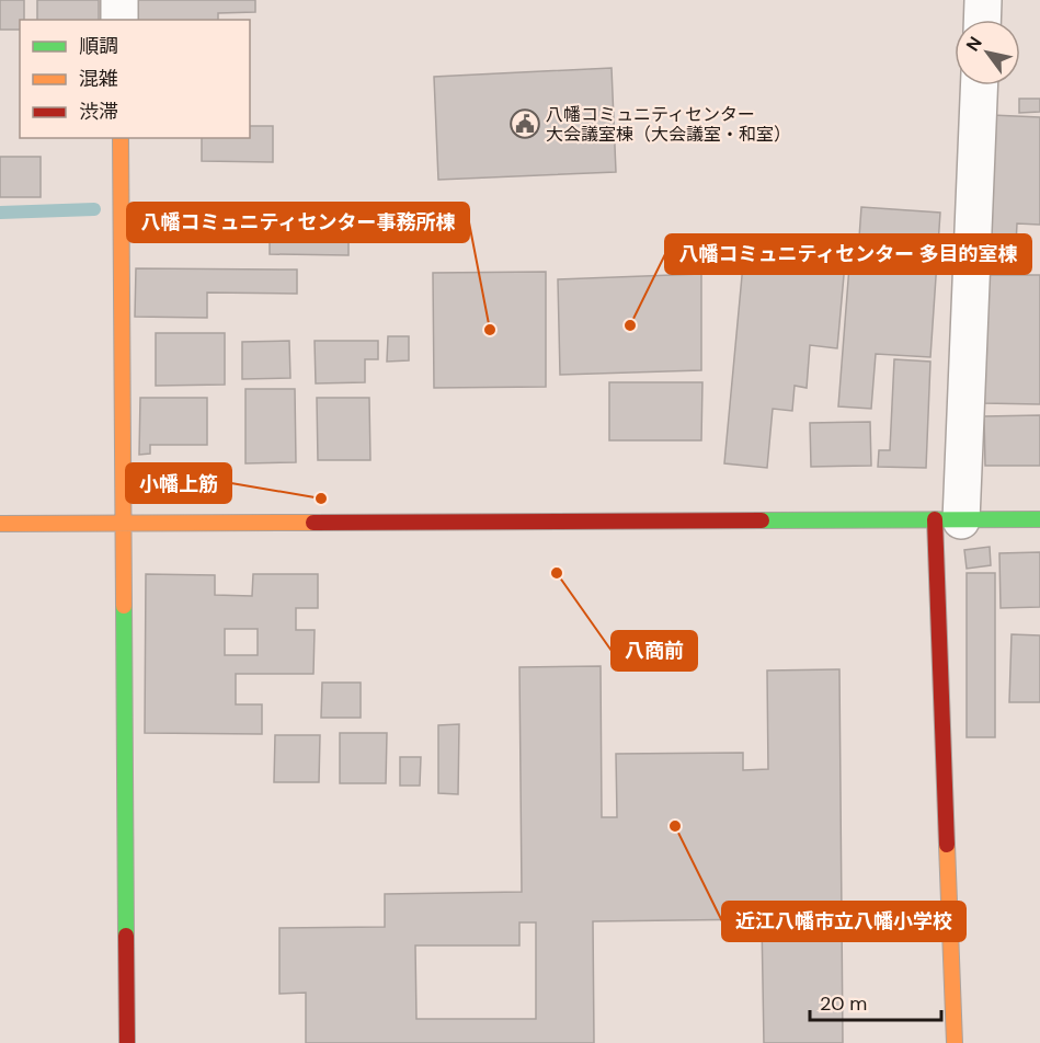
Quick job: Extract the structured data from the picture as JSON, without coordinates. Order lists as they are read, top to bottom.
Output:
{
  "places": {
    "public building": ["八幡コミュニティセンター 大会議室棟（大会議室・和室）"],
    "other": [
      "八幡コミュニティセンター 多目的室棟",
      "八幡コミュニティセンター事務所棟",
      "小幡上筋",
      "八商前",
      "近江八幡市立八幡小学校"
    ]
  },
  "legend": ["順調", "混雑", "渋滞"],
  "scale_bar": "20 m",
  "north": "top left"
}
